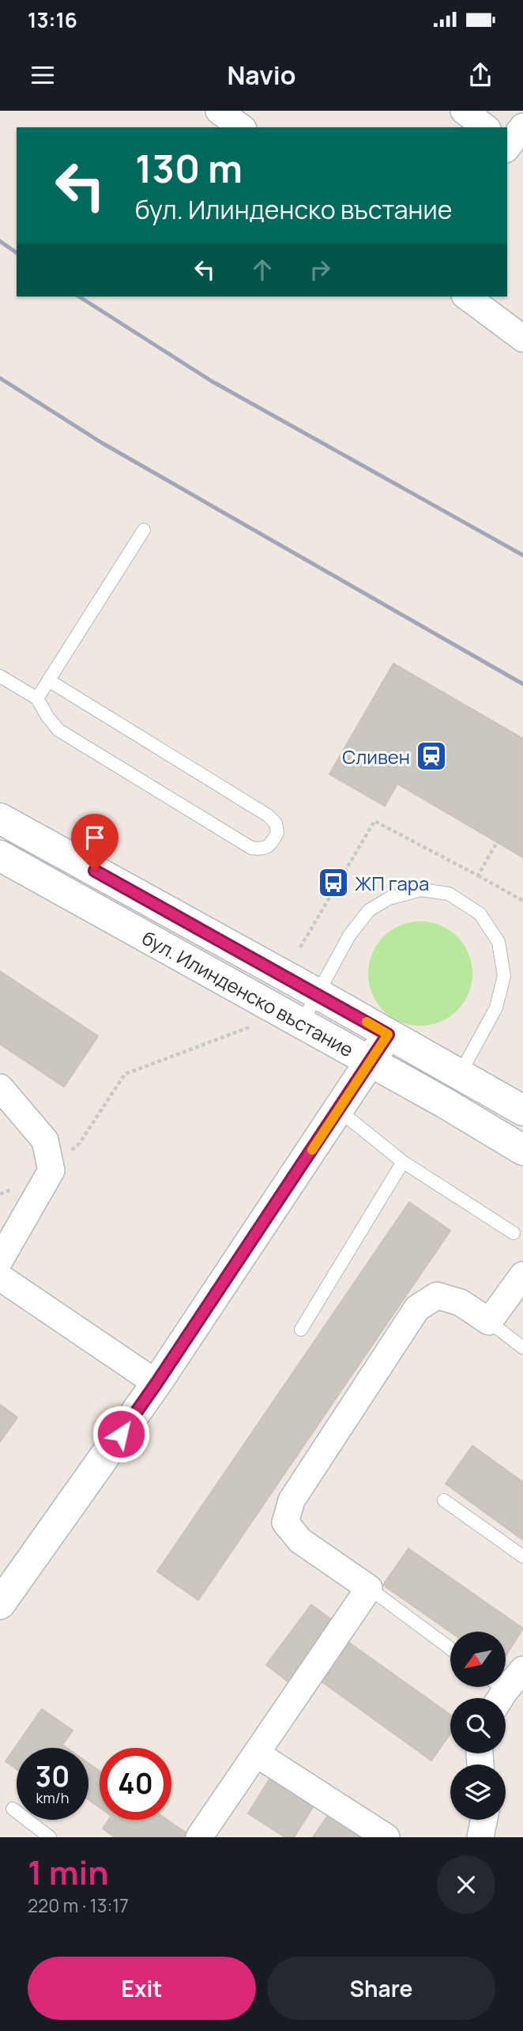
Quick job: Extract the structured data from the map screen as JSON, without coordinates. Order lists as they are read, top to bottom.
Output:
{
  "streets": {
    "main road": ["бул. Илинденско въстание"]
  },
  "places": {
    "station": ["Сливен"],
    "bus stop": ["ЖП гара"]
  },
  "north": "bottom left",
  "page": {
    "status": "13:16",
    "header": "Navio",
    "turn": ["130 m", "бул. Илинденско въстание"],
    "speed": "30 km/h",
    "limit": "40",
    "heading": ["1 min", "220 m · 13:17"],
    "buttons": ["Exit", "Share"]
  }
}
